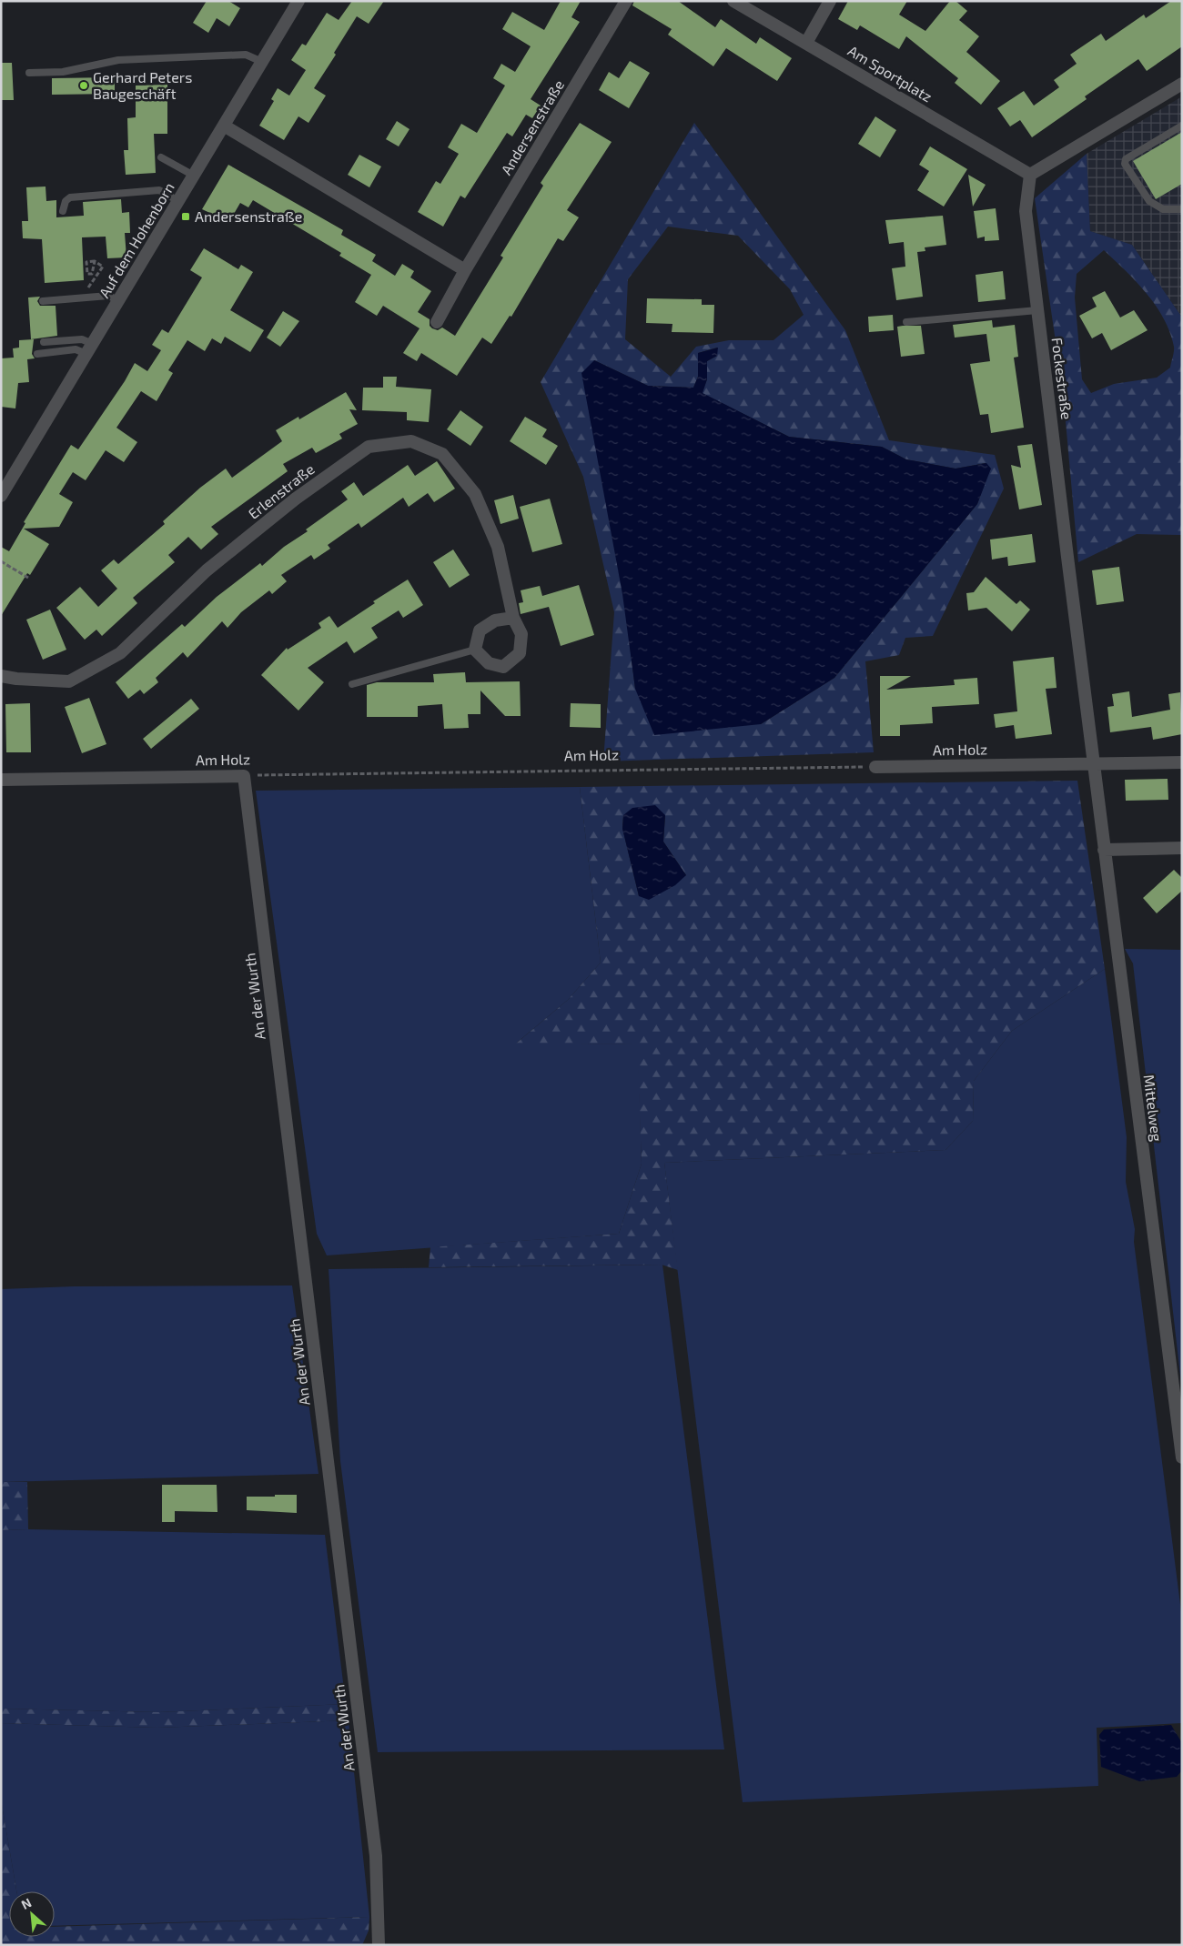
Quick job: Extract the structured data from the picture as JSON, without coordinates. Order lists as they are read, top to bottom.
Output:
{
  "streets": {
    "street": [
      "Am Sportplatz",
      "Andersenstraße",
      "Auf dem Hohenborn",
      "Fockestraße",
      "Erlenstraße",
      "Am Holz",
      "An der Wurth",
      "Mittelweg"
    ]
  },
  "crossings": [
    ["Am Sportplatz", "Fockestraße"],
    ["Fockestraße", "Am Holz"],
    ["Fockestraße", "Mittelweg"],
    ["Am Holz", "An der Wurth"],
    ["Am Holz", "Mittelweg"]
  ],
  "places": {
    "other": ["Gerhard Peters Baugeschäft"],
    "transit": ["Andersenstraße"]
  },
  "north": "top left"
}
